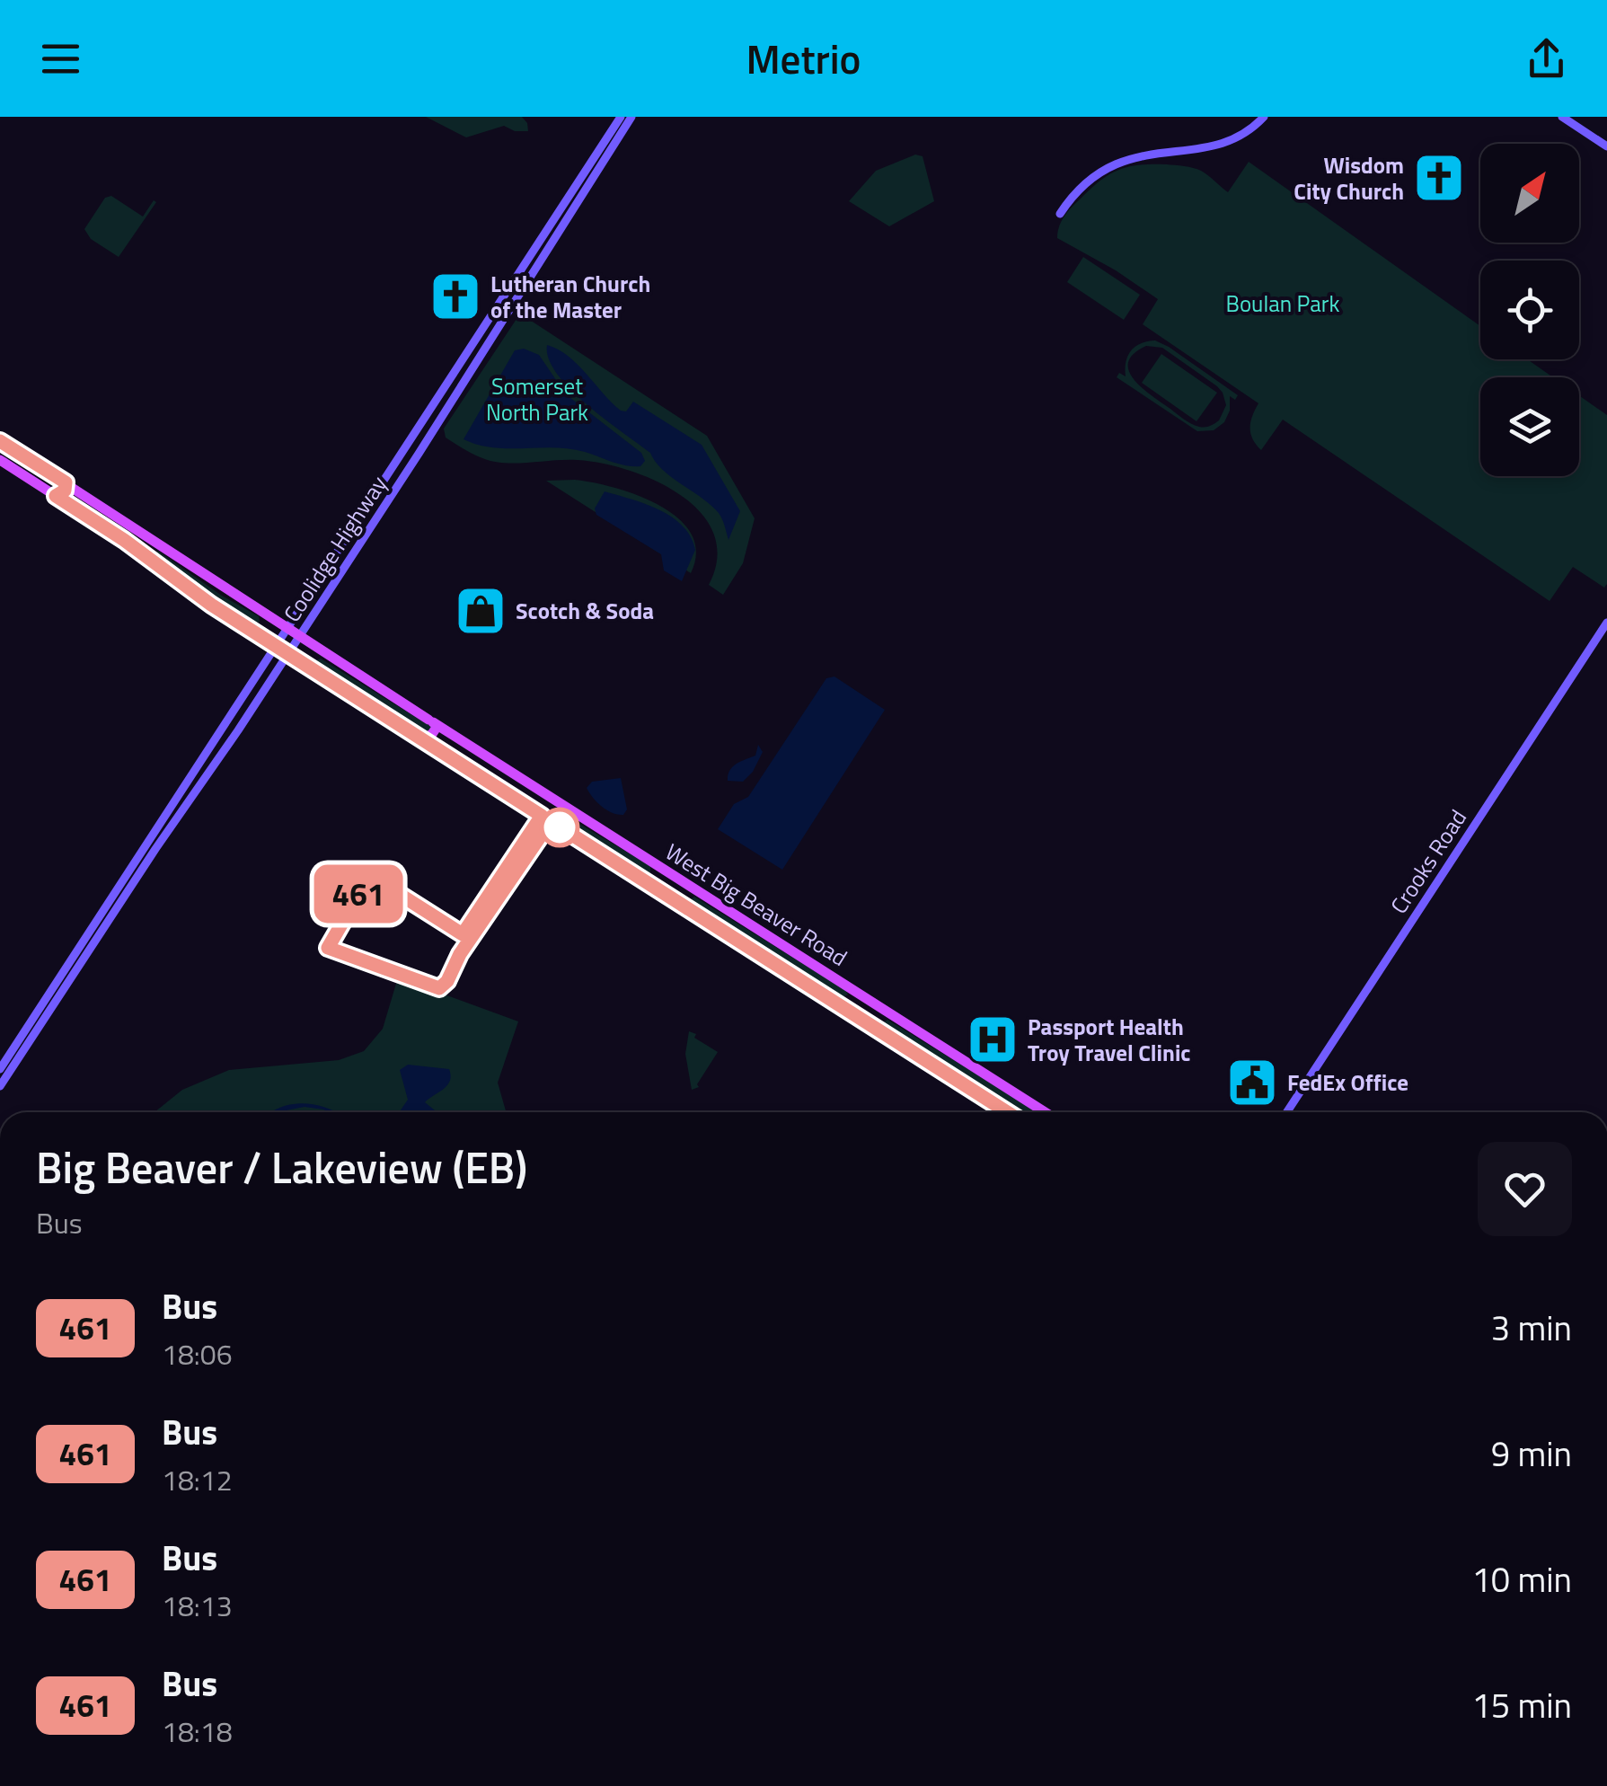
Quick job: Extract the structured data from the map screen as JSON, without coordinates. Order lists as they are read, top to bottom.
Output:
{
  "streets": {
    "main road": ["Coolidge Highway", "Crooks Road", "West Big Beaver Road"]
  },
  "crossings": [
    ["Coolidge Highway", "West Big Beaver Road"]
  ],
  "parks": ["Boulan Park", "Somerset North Park"],
  "places": {
    "church": ["Wisdom City Church", "Lutheran Church of the Master"],
    "shop": ["Scotch & Soda"],
    "hospital": ["Passport Health Troy Travel Clinic"],
    "public building": ["FedEx Office"]
  },
  "lines": ["bus line 461"],
  "north": "top right",
  "page": {
    "header": "Metrio",
    "on_map": "461",
    "heading": ["Big Beaver / Lakeview (EB)", "Bus"],
    "list": [
      {
        "mark": "461",
        "name": "Bus",
        "note": "18:06",
        "value": "3 min"
      },
      {
        "mark": "461",
        "name": "Bus",
        "note": "18:12",
        "value": "9 min"
      },
      {
        "mark": "461",
        "name": "Bus",
        "note": "18:13",
        "value": "10 min"
      },
      {
        "mark": "461",
        "name": "Bus",
        "note": "18:18",
        "value": "15 min"
      }
    ]
  }
}
